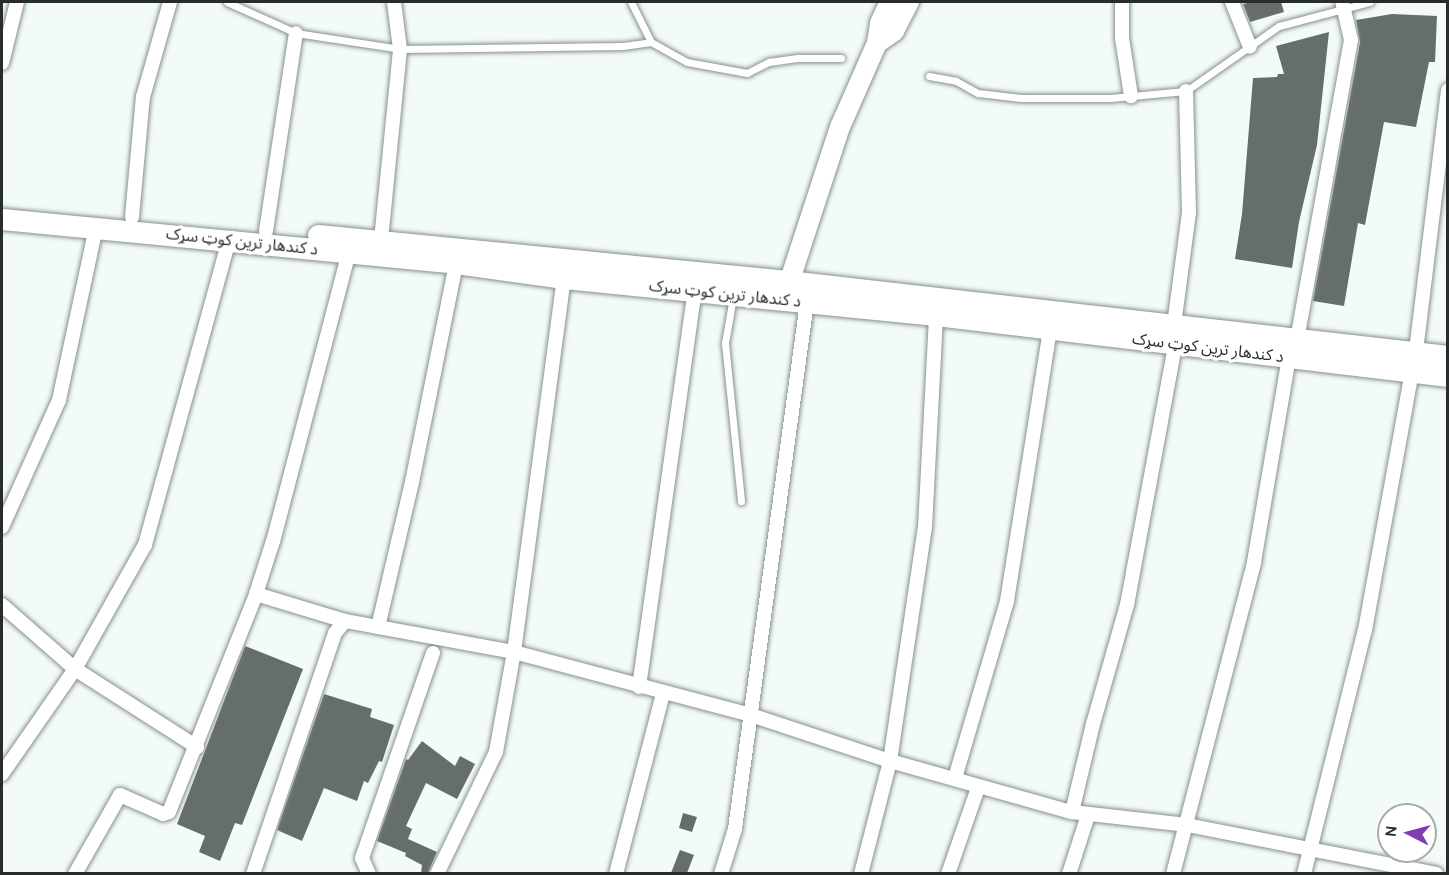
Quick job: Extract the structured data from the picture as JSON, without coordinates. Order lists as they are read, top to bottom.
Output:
{
  "streets": {
    "main road": ["د کندهار ترين کوټ سړک"]
  },
  "north": "left"
}
